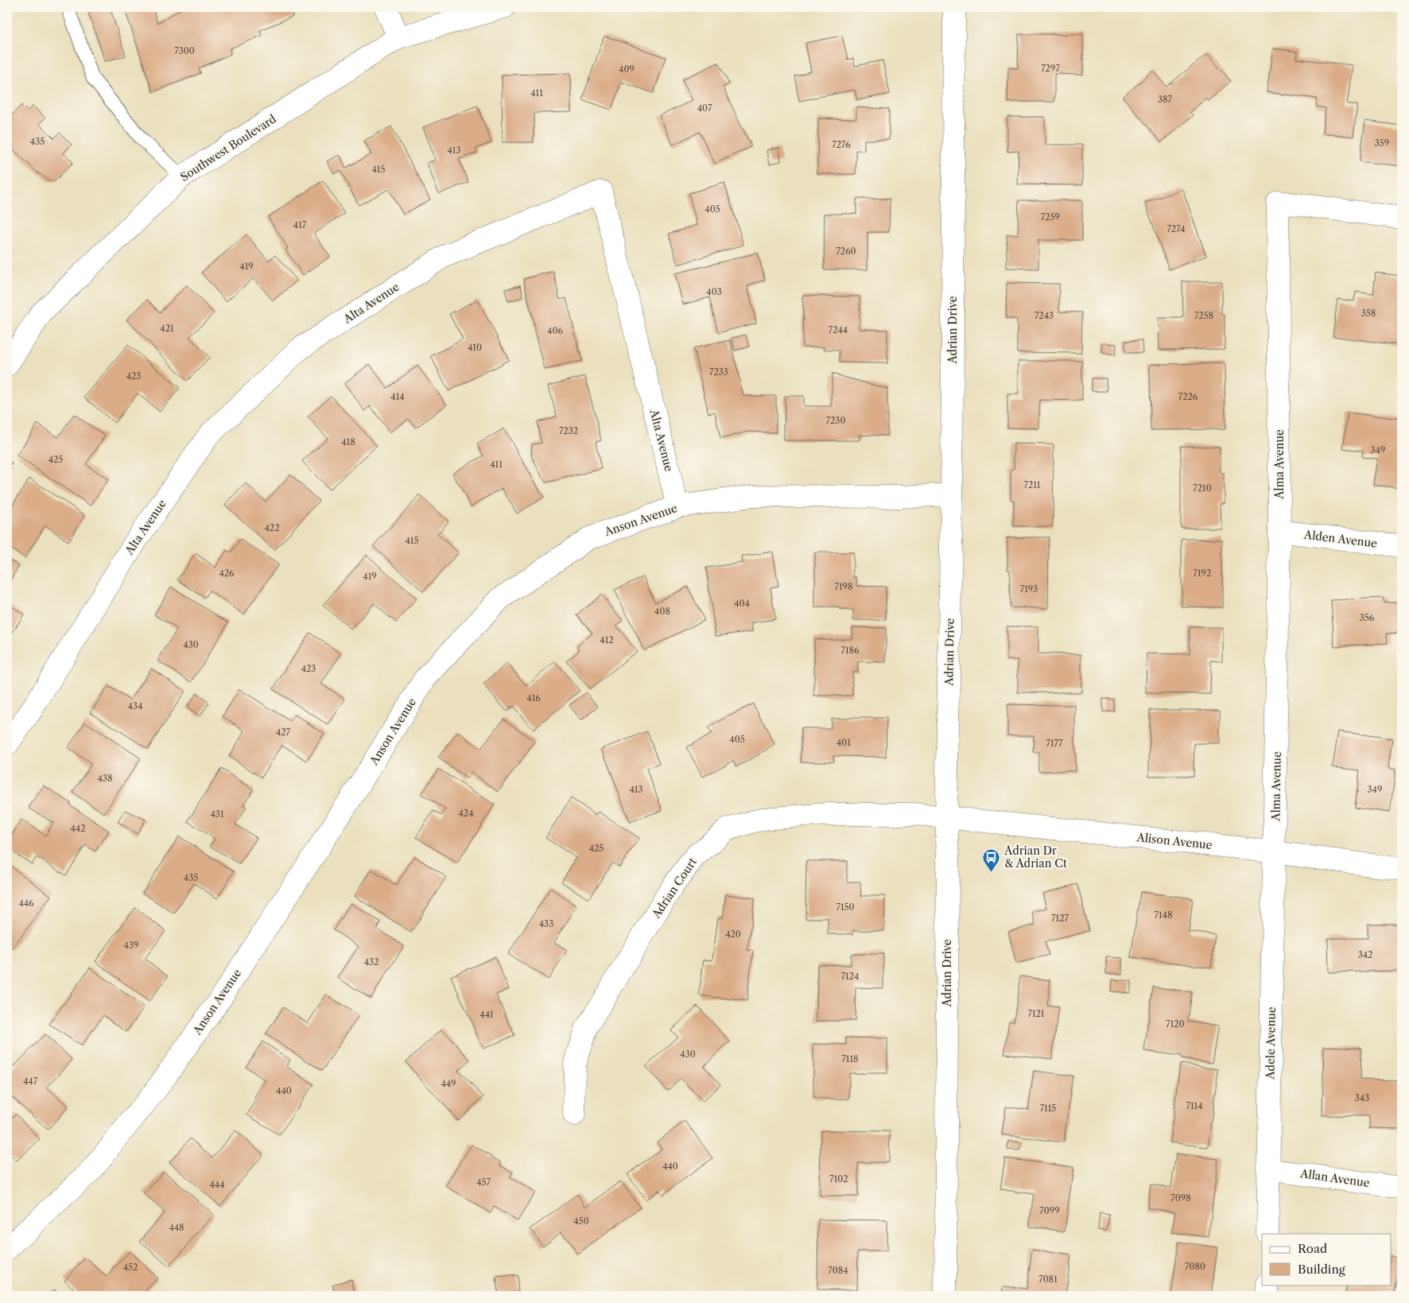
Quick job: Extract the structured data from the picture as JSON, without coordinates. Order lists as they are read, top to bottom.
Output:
{
  "streets": {
    "street": [
      "Southwest Boulevard",
      "Alta Avenue",
      "Adrian Drive",
      "Alma Avenue",
      "Anson Avenue",
      "Alden Avenue",
      "Alison Avenue",
      "Adrian Court",
      "Adele Avenue",
      "Allan Avenue"
    ]
  },
  "crossings": [
    ["Alta Avenue", "Anson Avenue"],
    ["Adrian Drive", "Anson Avenue"],
    ["Adrian Drive", "Alison Avenue"],
    ["Adrian Drive", "Adrian Court"],
    ["Alma Avenue", "Alden Avenue"],
    ["Alma Avenue", "Alison Avenue"],
    ["Alma Avenue", "Adele Avenue"],
    ["Alison Avenue", "Adrian Court"],
    ["Alison Avenue", "Adele Avenue"],
    ["Adele Avenue", "Allan Avenue"]
  ],
  "places": {
    "bus stop": ["Adrian Dr & Adrian Ct"]
  },
  "house_numbers": [
    "7300",
    "7297",
    "409",
    "411",
    "387",
    "407",
    "435",
    "359",
    "7276",
    "413",
    "415",
    "405",
    "7259",
    "417",
    "7274",
    "7260",
    "419",
    "403",
    "358",
    "7243",
    "7258",
    "421",
    "7244",
    "406",
    "410",
    "7233",
    "423",
    "414",
    "7226",
    "7230",
    "7232",
    "418",
    "349",
    "425",
    "411",
    "7211",
    "7210",
    "422",
    "415",
    "426",
    "7192",
    "419",
    "7198",
    "7193",
    "404",
    "408",
    "356",
    "412",
    "430",
    "7186",
    "423",
    "416",
    "434",
    "427",
    "405",
    "401",
    "7177",
    "438",
    "413",
    "349",
    "424",
    "431",
    "442",
    "425",
    "435",
    "446",
    "7150",
    "7148",
    "7127",
    "433",
    "420",
    "439",
    "342",
    "432",
    "7124",
    "7121",
    "441",
    "7120",
    "430",
    "7118",
    "447",
    "449",
    "440",
    "343",
    "7114",
    "7115",
    "440",
    "7102",
    "457",
    "444",
    "7098",
    "7099",
    "450",
    "448",
    "7080",
    "452",
    "7084",
    "7081"
  ],
  "legend": ["Road", "Building"]
}
